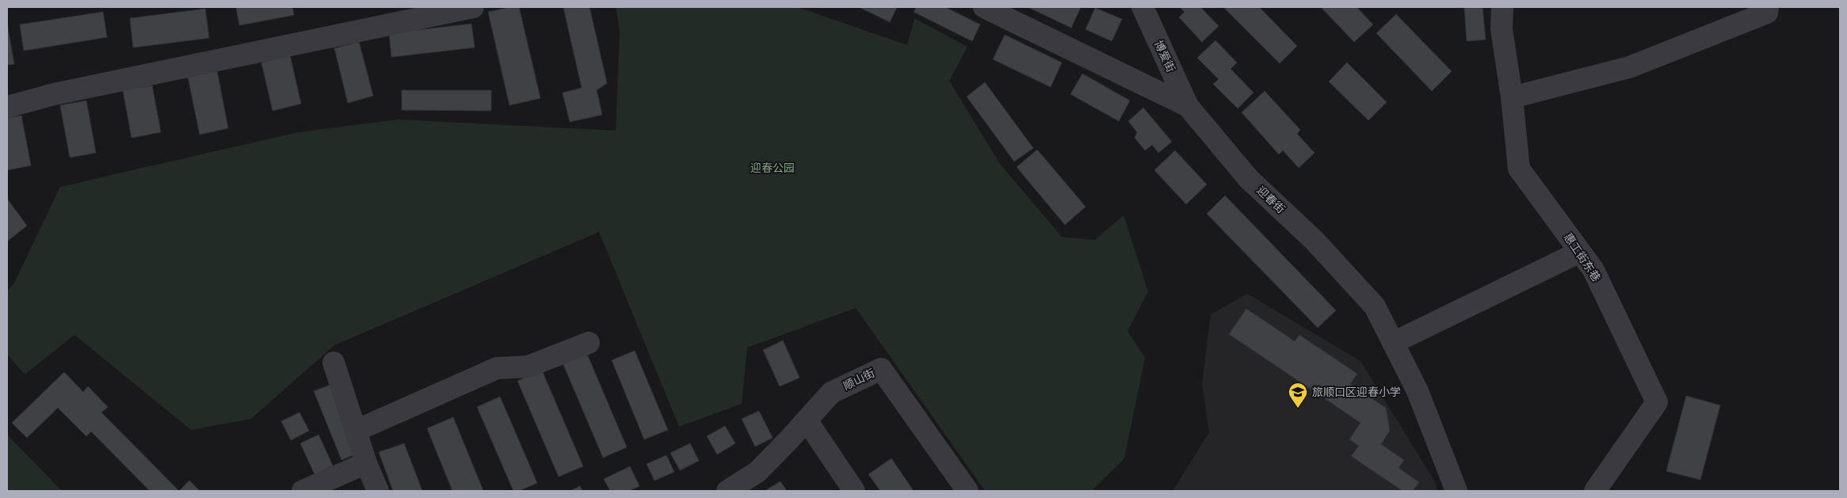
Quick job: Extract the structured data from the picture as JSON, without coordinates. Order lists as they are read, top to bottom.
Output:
{
  "streets": {
    "street": [
      "博爱街",
      "迎春街",
      "惠工街东巷",
      "顺山街"
    ]
  },
  "crossings": [
    ["博爱街", "迎春街"]
  ],
  "parks": ["迎春公园"],
  "places": {
    "school or university": ["旅顺口区迎春小学"]
  }
}
